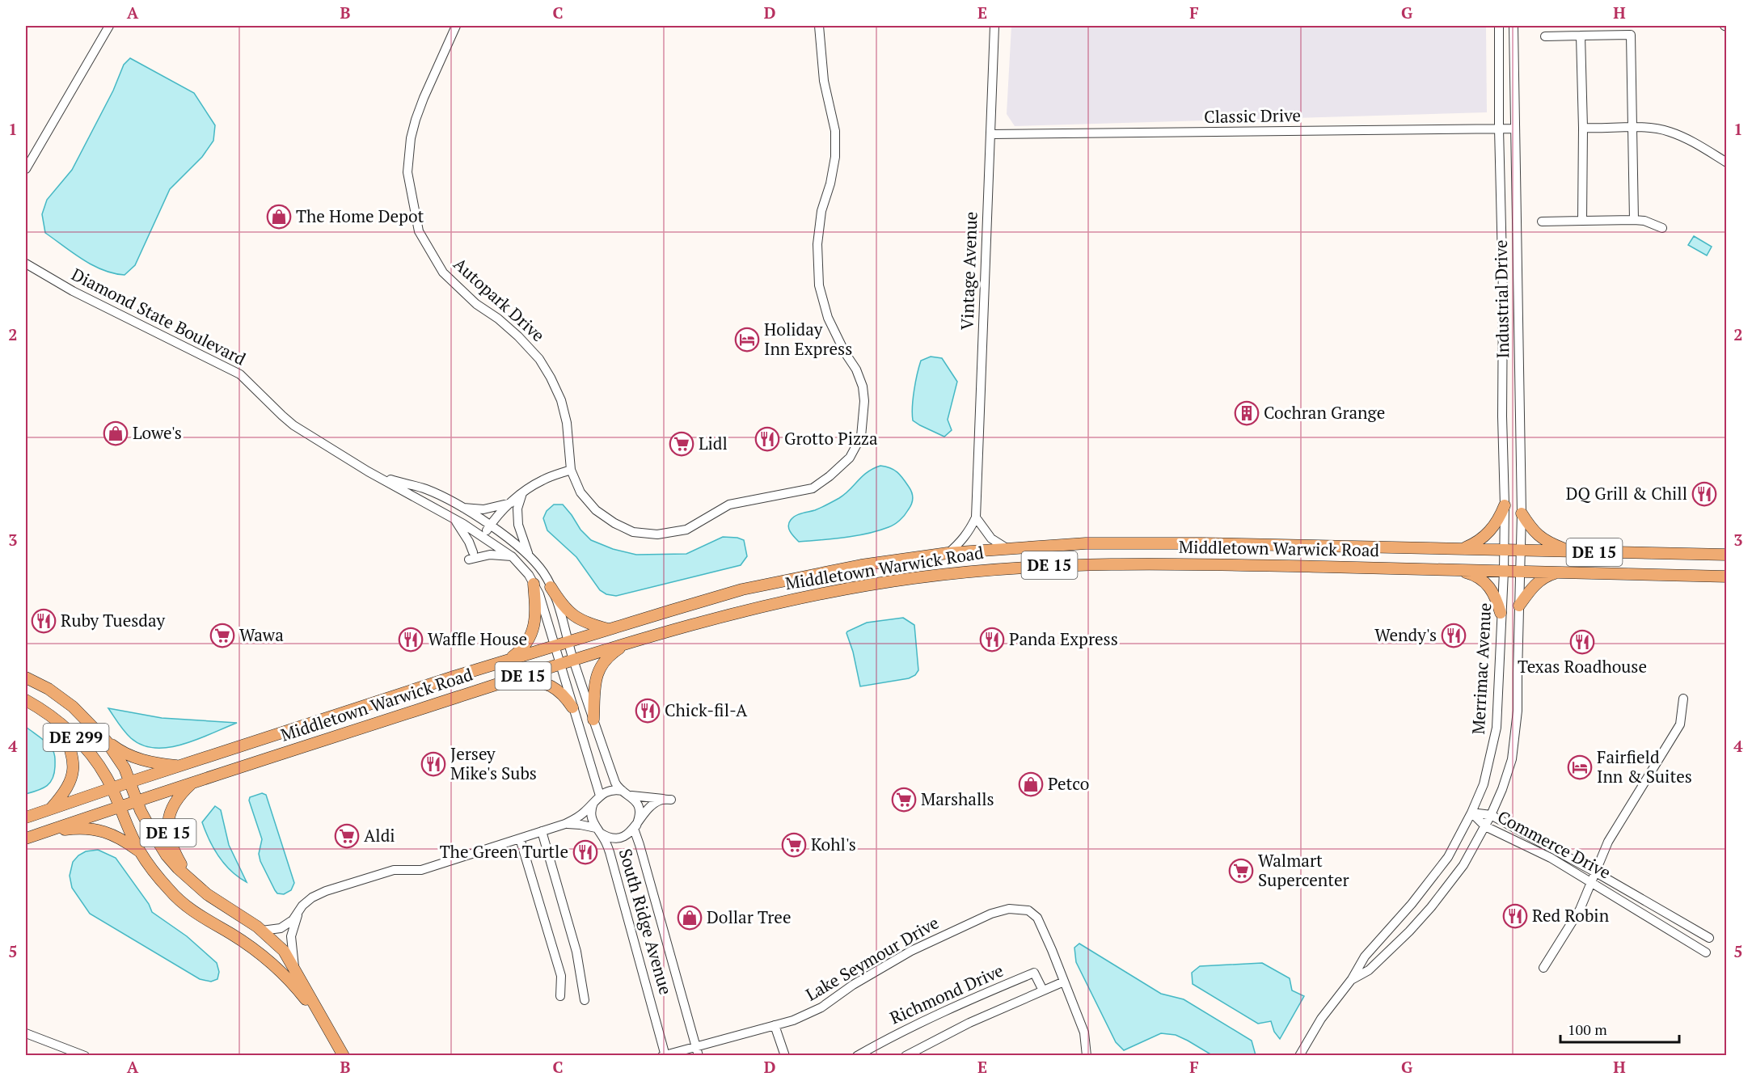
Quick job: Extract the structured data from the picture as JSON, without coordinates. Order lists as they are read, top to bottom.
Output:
{
  "streets": {
    "main road": ["Middletown Warwick Road", "DE 15", "DE 299"],
    "street": [
      "Classic Drive",
      "Vintage Avenue",
      "Industrial Drive",
      "Autopark Drive",
      "Diamond State Boulevard",
      "Merrimac Avenue",
      "Commerce Drive",
      "South Ridge Avenue",
      "Lake Seymour Drive",
      "Richmond Drive"
    ]
  },
  "crossings": [
    ["Classic Drive", "Vintage Avenue"],
    ["Classic Drive", "Industrial Drive"],
    ["Vintage Avenue", "Middletown Warwick Road"],
    ["Industrial Drive", "Middletown Warwick Road"],
    ["Industrial Drive", "Merrimac Avenue"],
    ["Diamond State Boulevard", "Middletown Warwick Road"],
    ["Diamond State Boulevard", "South Ridge Avenue"],
    ["Middletown Warwick Road", "DE 15"],
    ["Middletown Warwick Road", "Merrimac Avenue"],
    ["Middletown Warwick Road", "DE 299"],
    ["Middletown Warwick Road", "South Ridge Avenue"],
    ["DE 15", "DE 299"],
    ["Merrimac Avenue", "Commerce Drive"],
    ["South Ridge Avenue", "Lake Seymour Drive"],
    ["Lake Seymour Drive", "Richmond Drive"]
  ],
  "places": {
    "shop": [
      "The Home Depot",
      "Lowe's",
      "Petco",
      "Dollar Tree"
    ],
    "hotel": ["Holiday Inn Express", "Fairfield Inn & Suites"],
    "building": ["Cochran Grange"],
    "restaurant": [
      "Grotto Pizza",
      "DQ Grill & Chill",
      "Ruby Tuesday",
      "Wendy's",
      "Waffle House",
      "Panda Express",
      "Texas Roadhouse",
      "Chick-fil-A",
      "Jersey Mike's Subs",
      "The Green Turtle",
      "Red Robin"
    ],
    "supermarket": [
      "Lidl",
      "Wawa",
      "Marshalls",
      "Aldi",
      "Kohl's",
      "Walmart Supercenter"
    ]
  },
  "scale_bar": "100 m",
  "grid": {
    "columns": [
      "A",
      "B",
      "C",
      "D",
      "E",
      "F",
      "G",
      "H"
    ],
    "rows": [
      "1",
      "2",
      "3",
      "4",
      "5"
    ]
  }
}
